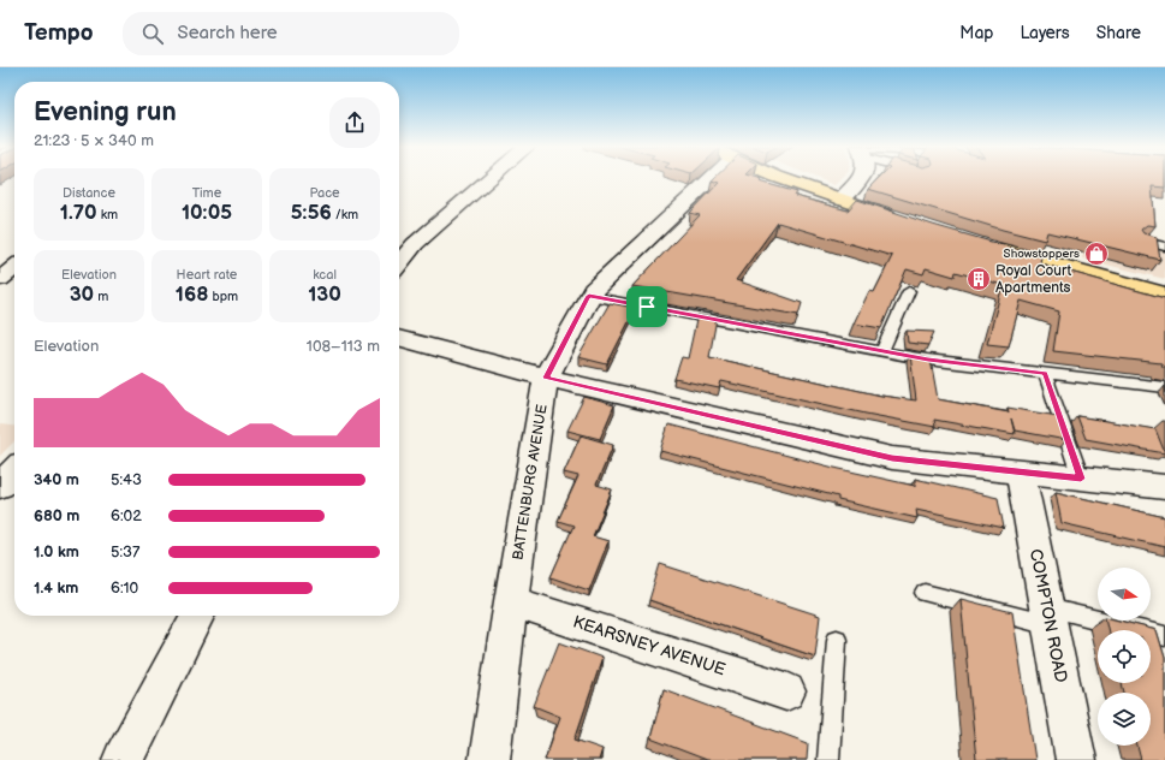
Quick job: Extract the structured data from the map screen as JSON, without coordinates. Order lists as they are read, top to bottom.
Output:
{
  "streets": {
    "street": ["BATTENBURG AVENUE", "COMPTON ROAD", "KEARSNEY AVENUE"]
  },
  "crossings": [
    ["BATTENBURG AVENUE", "KEARSNEY AVENUE"]
  ],
  "places": {
    "shop": ["Showstoppers"],
    "building": ["Royal Court Apartments"]
  },
  "north": "right",
  "page": {
    "header": "Tempo",
    "search": "Search here",
    "nav": ["Map", "Layers", "Share"],
    "heading": ["Evening run", "21:23 · 5 × 340 m"],
    "stats": [
      ["Distance", "1.70 km"],
      ["Time", "10:05"],
      ["Pace", "5:56 /km"],
      ["Elevation", "30 m"],
      ["Heart rate", "168 bpm"],
      ["kcal", "130"]
    ],
    "chart": ["Elevation", "108–113 m"],
    "list": [
      {
        "name": "340 m",
        "note": "5:43"
      },
      {
        "name": "680 m",
        "note": "6:02"
      },
      {
        "name": "1.0 km",
        "note": "5:37"
      },
      {
        "name": "1.4 km",
        "note": "6:10"
      }
    ]
  }
}
